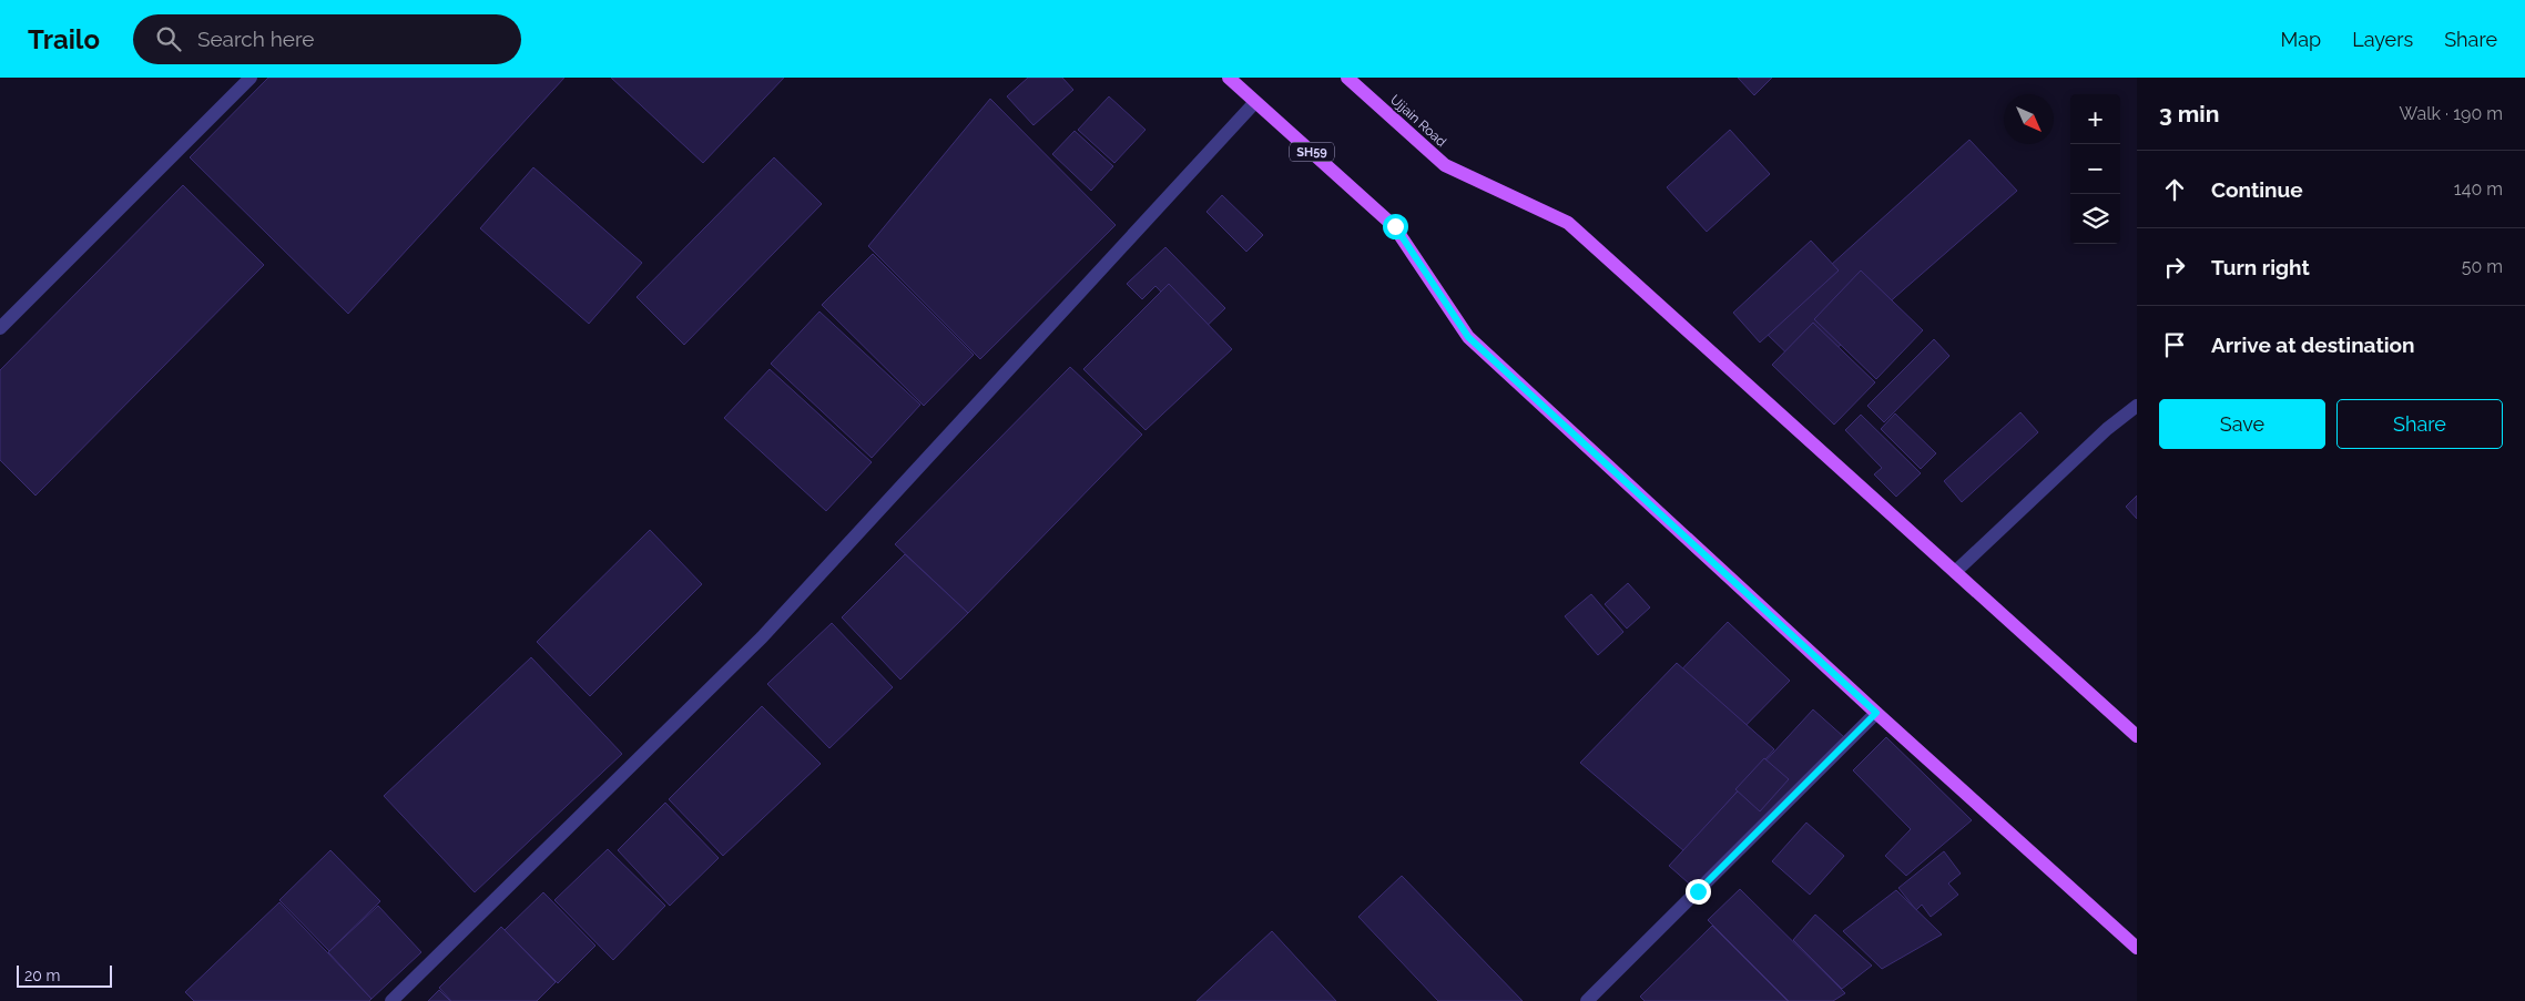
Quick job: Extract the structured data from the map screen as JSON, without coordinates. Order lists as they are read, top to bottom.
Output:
{
  "streets": {
    "main road": ["Ujjain Road", "SH59"]
  },
  "scale_bar": "20 m",
  "north": "bottom right",
  "page": {
    "header": "Trailo",
    "search": "Search here",
    "nav": ["Map", "Layers", "Share"],
    "heading": ["3 min", "Walk · 190 m"],
    "map_buttons": ["+", "−"],
    "list": [
      ["Continue", "140 m"],
      ["Turn right", "50 m"],
      "Arrive at destination"
    ],
    "buttons": ["Save", "Share"],
    "scale": "20 m"
  }
}
